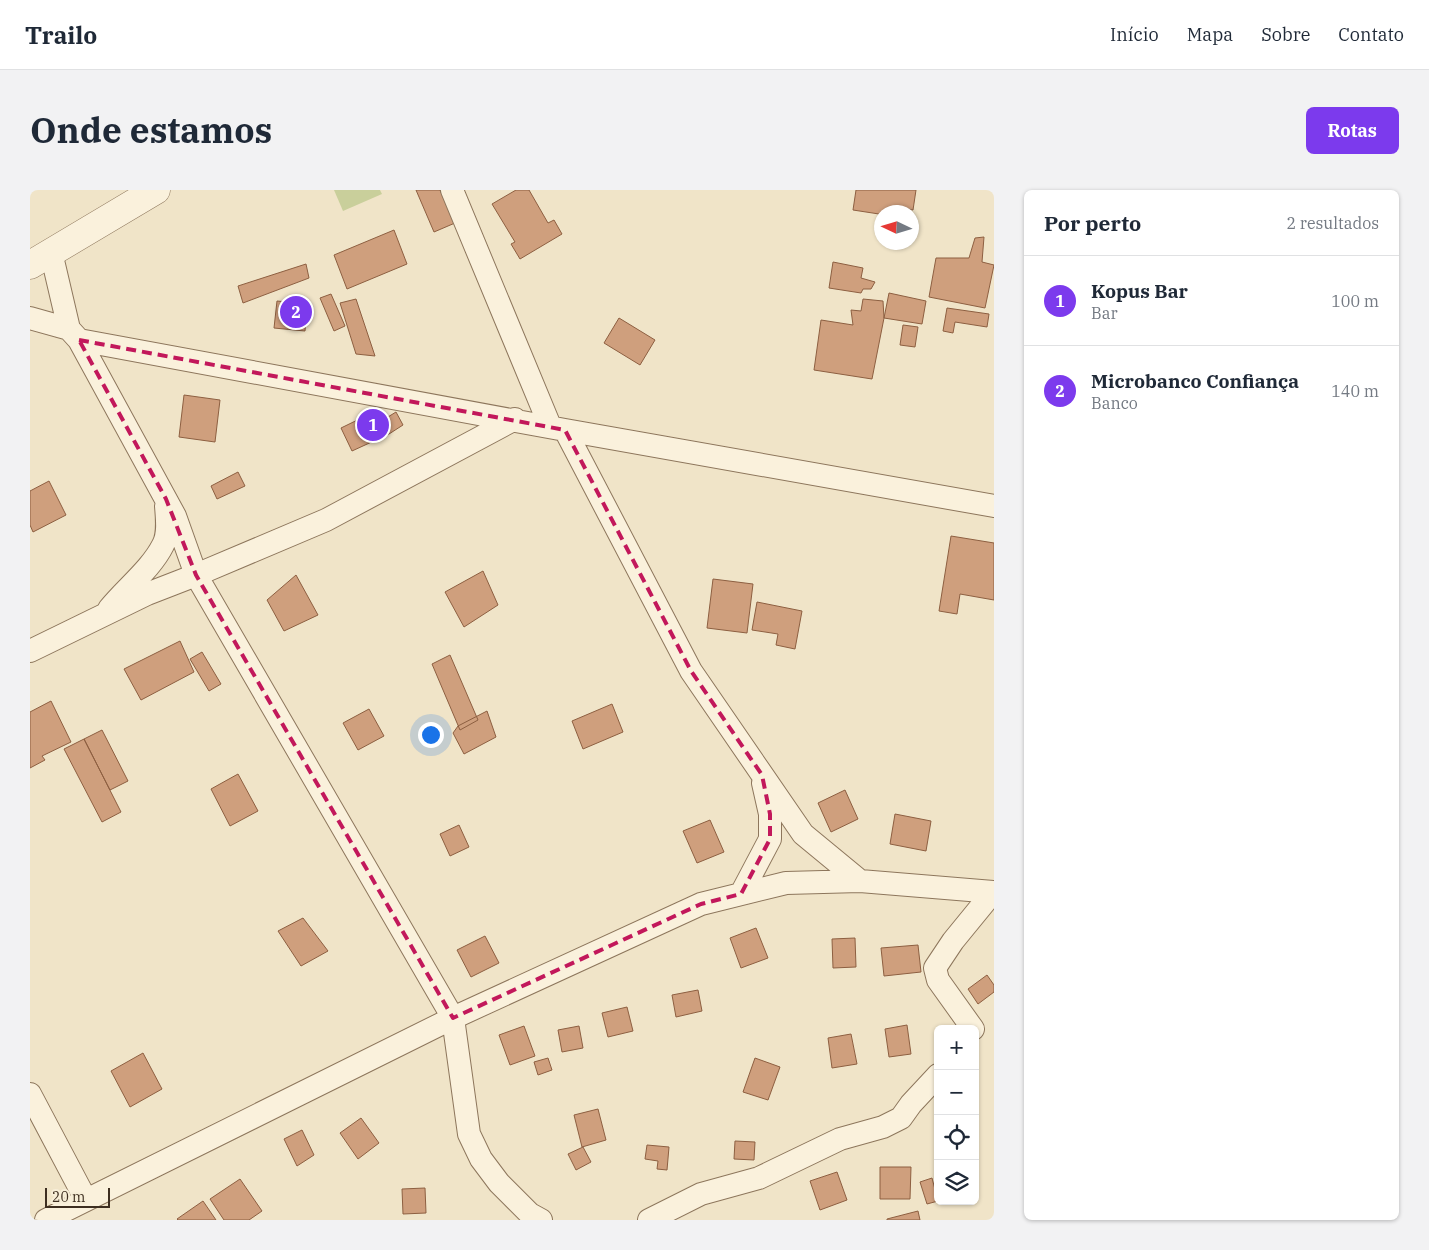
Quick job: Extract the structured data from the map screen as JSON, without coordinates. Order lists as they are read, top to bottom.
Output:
{
  "scale_bar": "20 m",
  "north": "left",
  "page": {
    "header": "Trailo",
    "nav": [
      "Início",
      "Mapa",
      "Sobre",
      "Contato"
    ],
    "title": "Onde estamos",
    "buttons": "Rotas",
    "heading": ["Por perto", "2 resultados"],
    "list": [
      {
        "mark": "1",
        "name": "Kopus Bar",
        "note": "Bar",
        "value": "100 m"
      },
      {
        "mark": "2",
        "name": "Microbanco Confiança",
        "note": "Banco",
        "value": "140 m"
      }
    ],
    "pins": ["2", "1"],
    "map_buttons": ["+", "−"],
    "scale": "20 m"
  }
}
